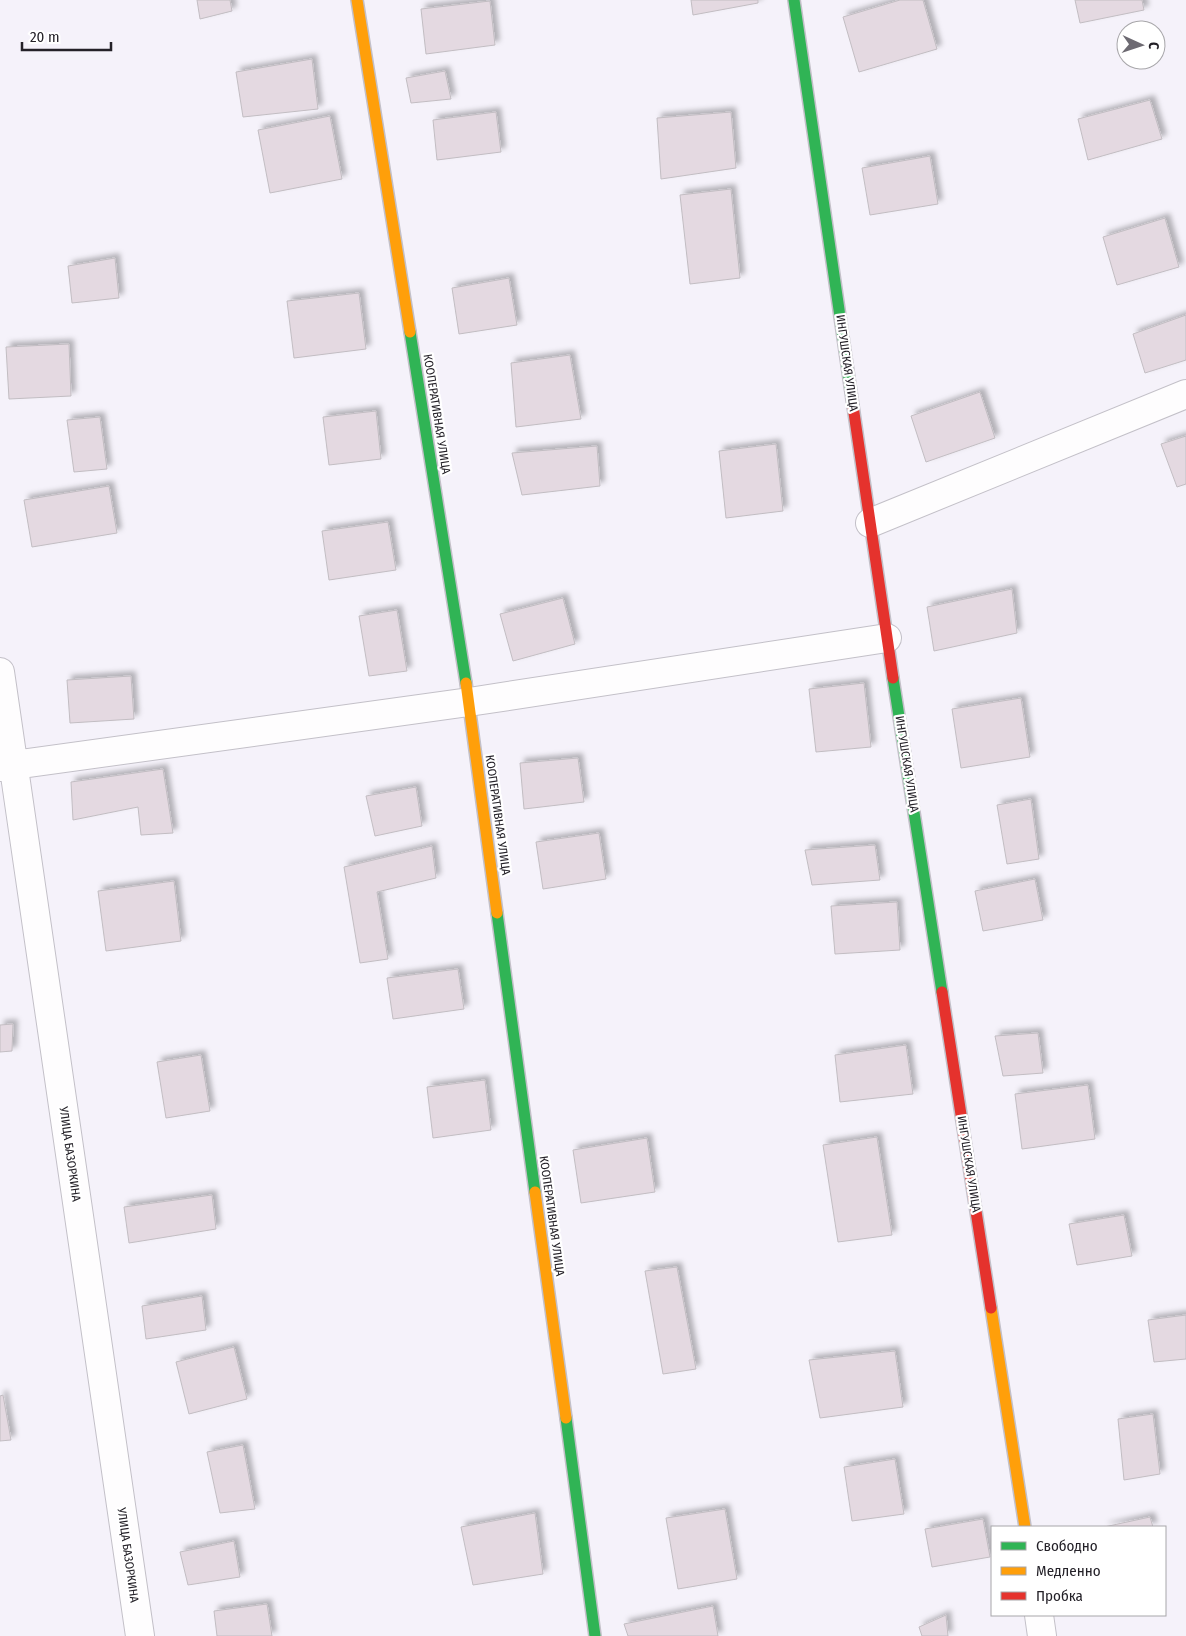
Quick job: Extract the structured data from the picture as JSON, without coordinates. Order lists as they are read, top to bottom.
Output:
{
  "streets": {
    "street": ["ИНГУШСКАЯ УЛИЦА", "КООПЕРАТИВНАЯ УЛИЦА", "УЛИЦА БАЗОРКИНА"]
  },
  "legend": ["Свободно", "Медленно", "Пробка"],
  "scale_bar": "20 m",
  "north": "right"
}
